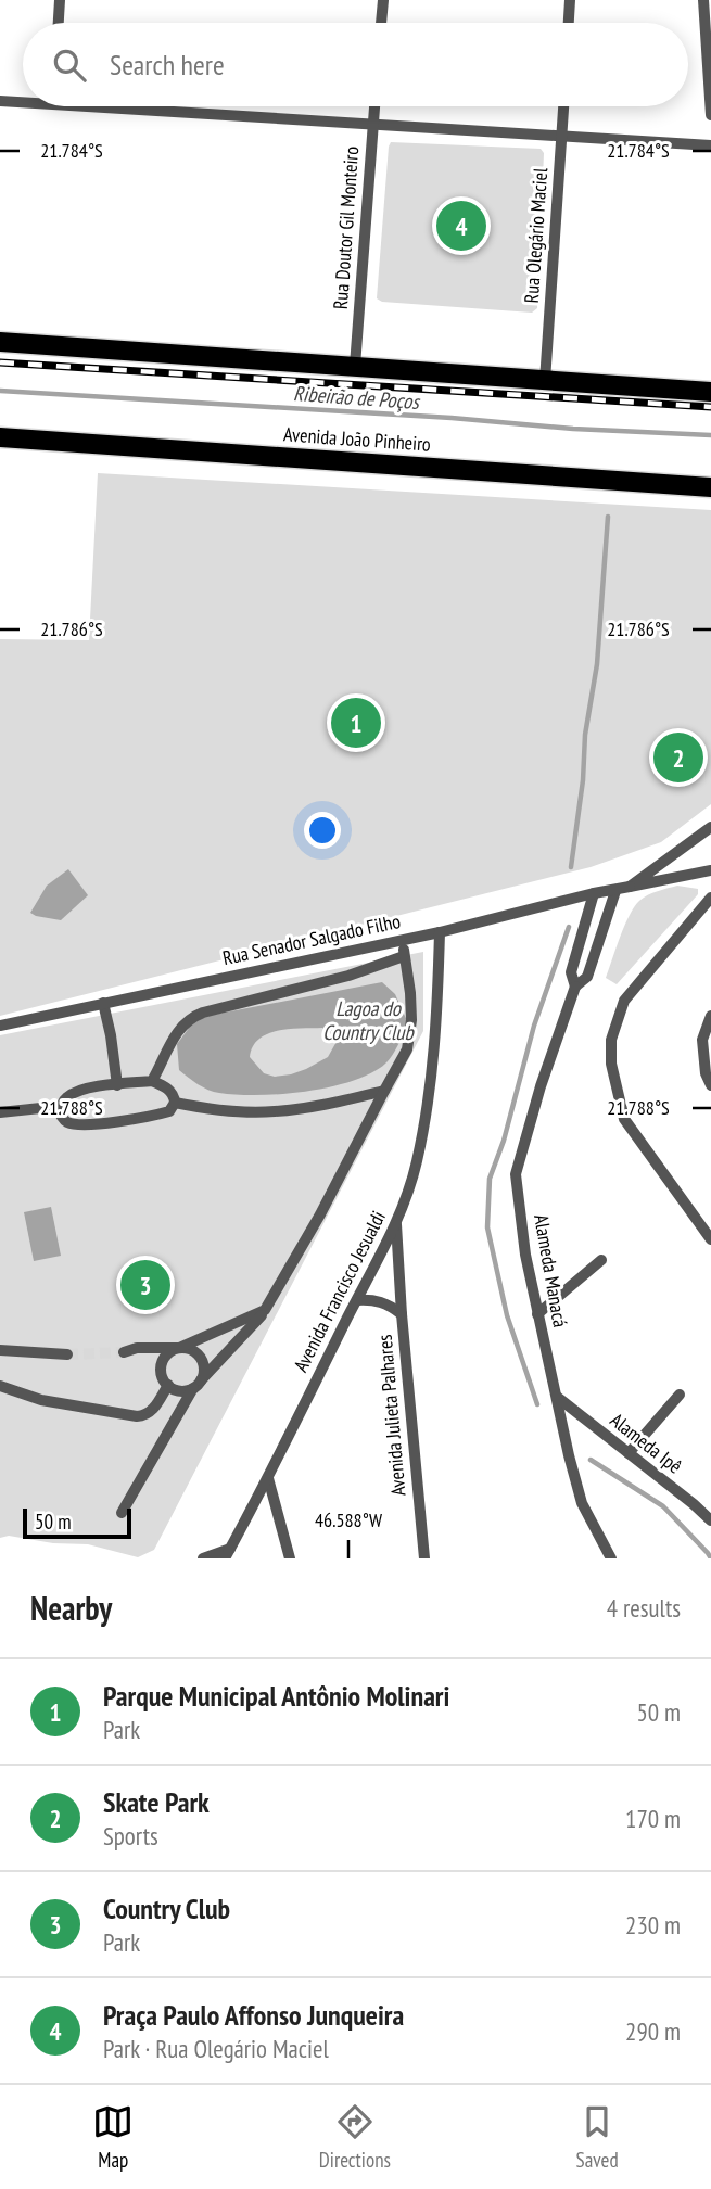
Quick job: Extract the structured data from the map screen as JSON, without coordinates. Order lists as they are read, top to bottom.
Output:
{
  "streets": {
    "main road": ["Avenida João Pinheiro"],
    "street": [
      "Rua Doutor Gil Monteiro",
      "Rua Olegário Maciel",
      "Rua Senador Salgado Filho",
      "Alameda Manacá",
      "Avenida Francisco Jesualdi",
      "Avenida Julieta Palhares",
      "Alameda Ipê"
    ]
  },
  "crossings": [
    ["Rua Senador Salgado Filho", "Alameda Manacá"],
    ["Rua Senador Salgado Filho", "Avenida Francisco Jesualdi"],
    ["Alameda Manacá", "Alameda Ipê"],
    ["Avenida Francisco Jesualdi", "Avenida Julieta Palhares"]
  ],
  "water": ["Ribeirão de Poços", "Lagoa do Country Club"],
  "scale_bar": "50 m",
  "page": {
    "search": "Search here",
    "pins": [
      "4",
      "1",
      "2",
      "3"
    ],
    "scale": "50 m",
    "heading": ["Nearby", "4 results"],
    "list": [
      {
        "mark": "1",
        "name": "Parque Municipal Antônio Molinari",
        "note": "Park",
        "value": "50 m"
      },
      {
        "mark": "2",
        "name": "Skate Park",
        "note": "Sports",
        "value": "170 m"
      },
      {
        "mark": "3",
        "name": "Country Club",
        "note": "Park",
        "value": "230 m"
      },
      {
        "mark": "4",
        "name": "Praça Paulo Affonso Junqueira",
        "note": "Park · Rua Olegário Maciel",
        "value": "290 m"
      }
    ],
    "nav": ["Map", "Directions", "Saved"]
  },
  "coordinates": [
    "21.784°S",
    "21.786°S",
    "21.788°S",
    "46.588°W"
  ]
}
